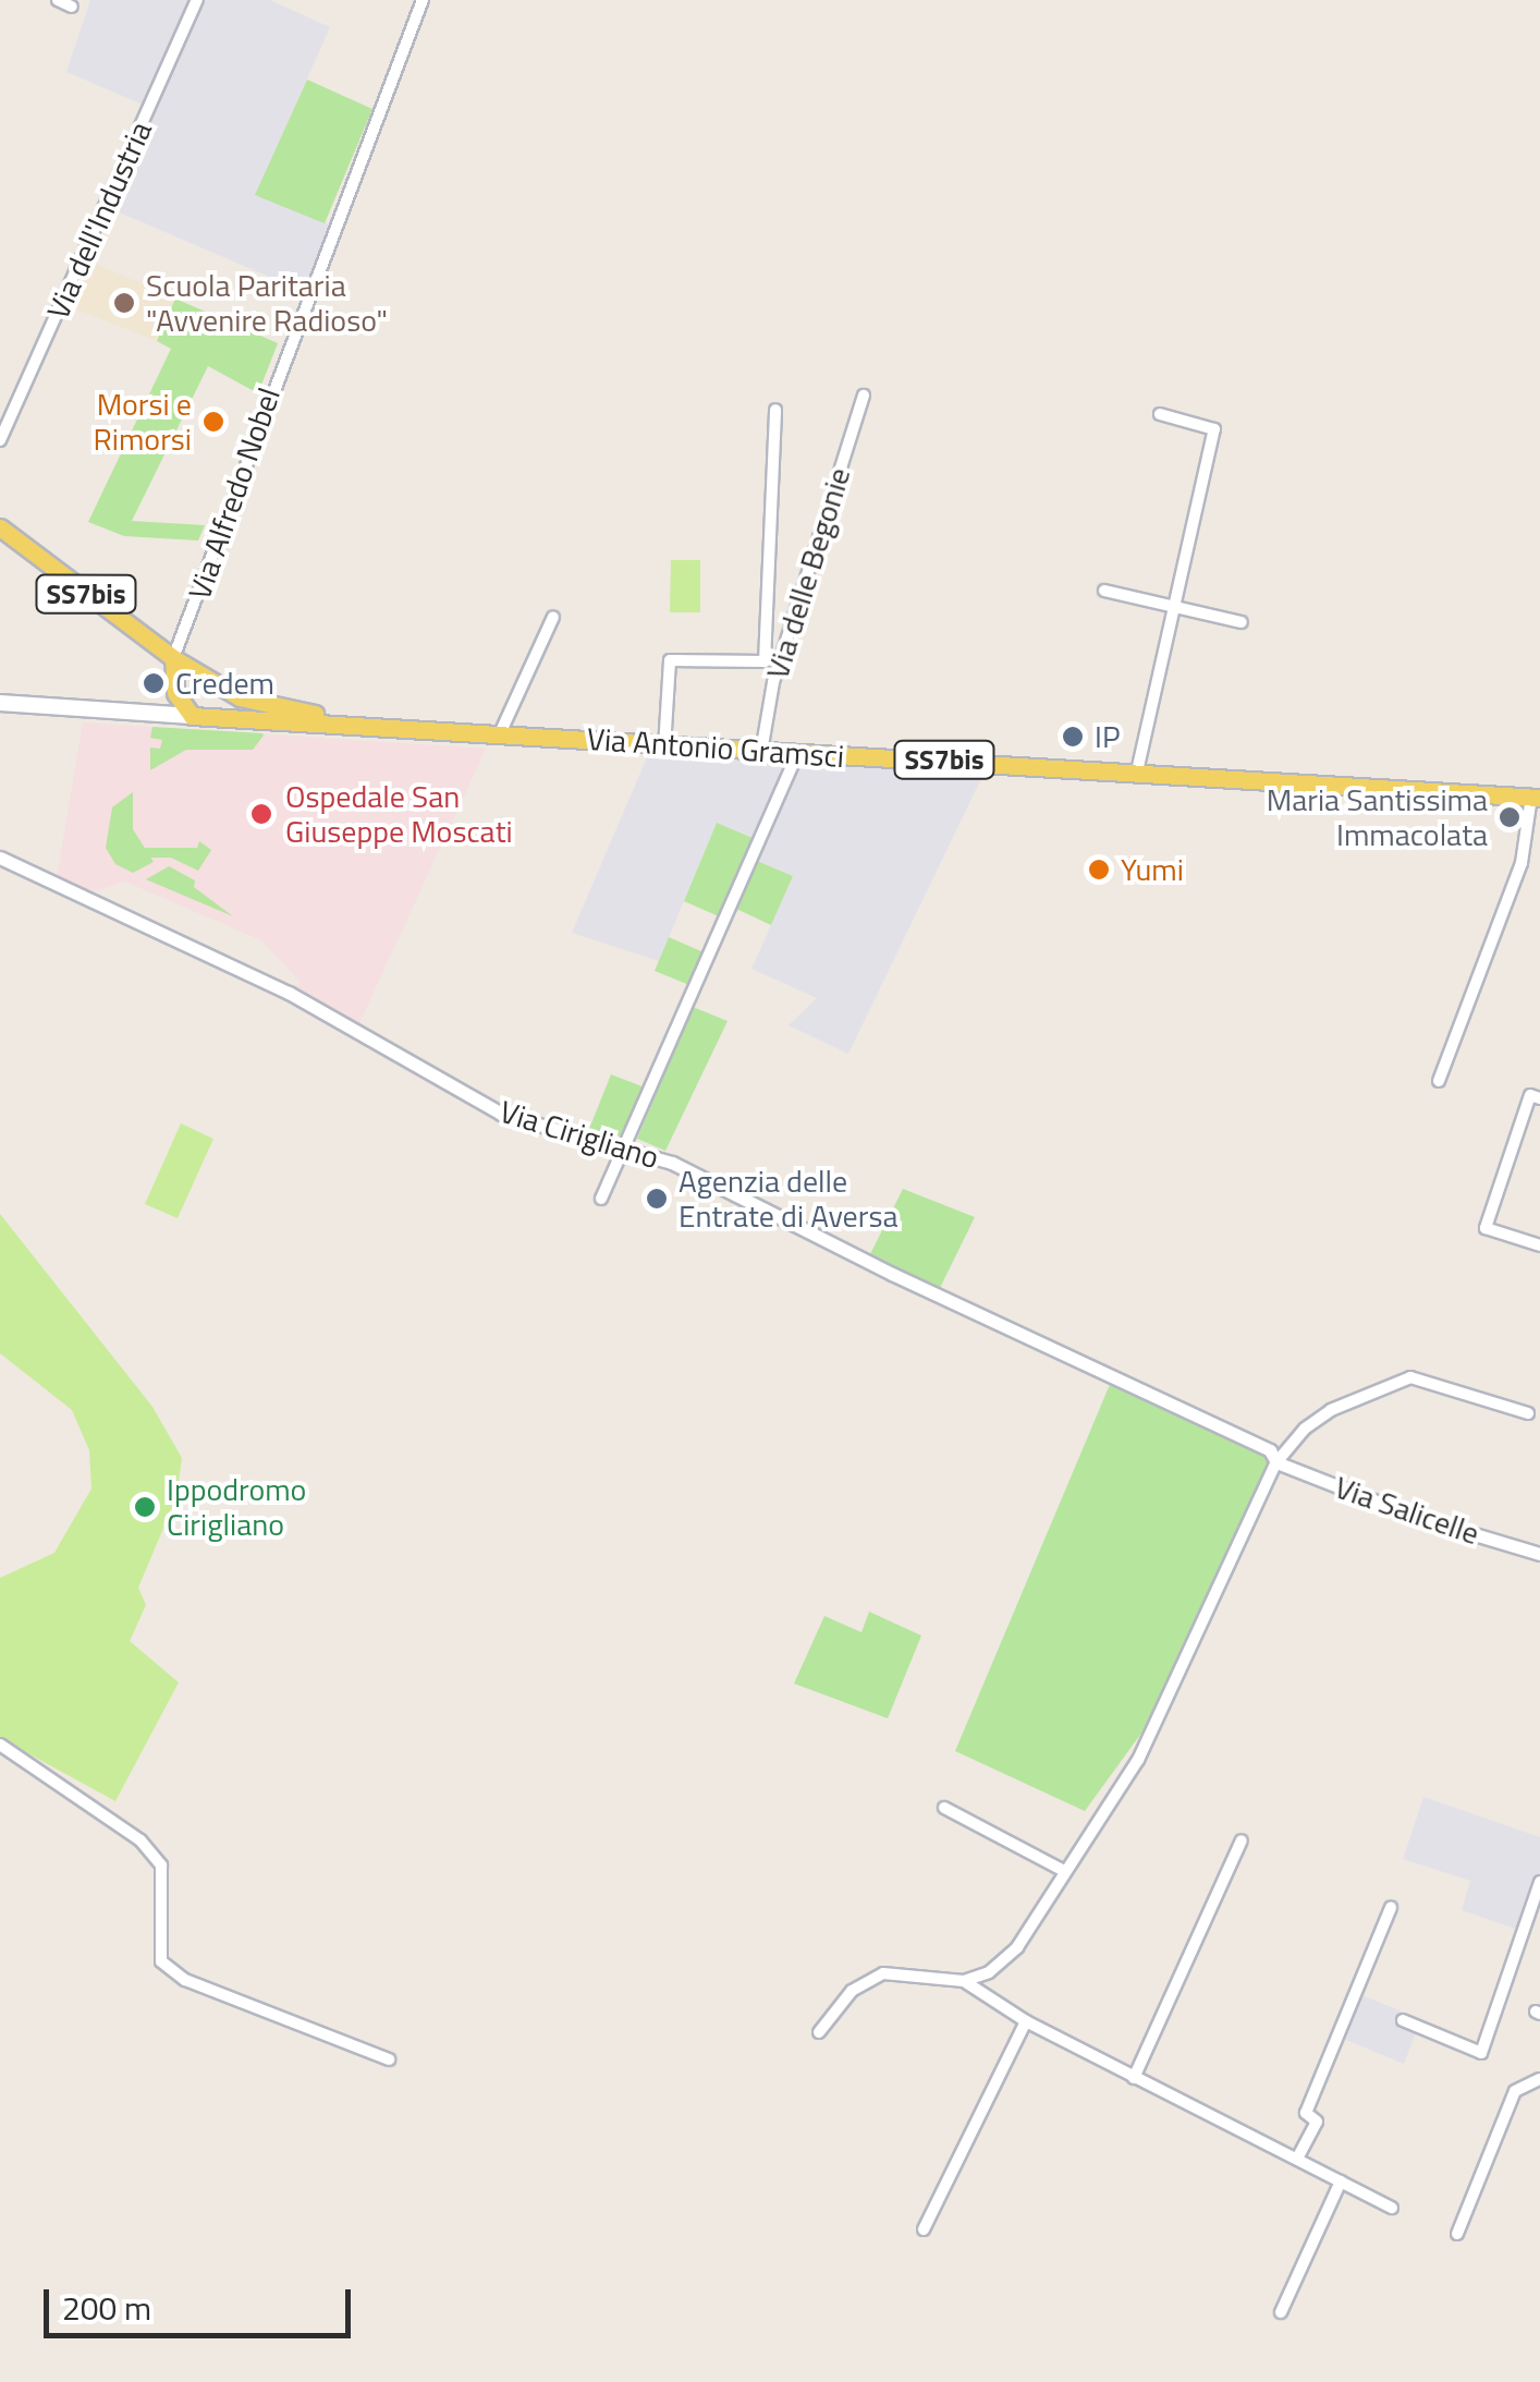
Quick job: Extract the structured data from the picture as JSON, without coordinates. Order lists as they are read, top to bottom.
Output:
{
  "streets": {
    "main road": ["SS7bis", "Via Antonio Gramsci"],
    "street": [
      "Via dell'Industria",
      "Via Alfredo Nobel",
      "Via delle Begonie",
      "Via Cirigliano",
      "Via Salicelle"
    ]
  },
  "crossings": [
    ["Via Alfredo Nobel", "SS7bis"],
    ["Via Alfredo Nobel", "Via Antonio Gramsci"],
    ["Via delle Begonie", "Via Antonio Gramsci"],
    ["SS7bis", "Via Antonio Gramsci"],
    ["Via Cirigliano", "Via Salicelle"]
  ],
  "places": [
    "Scuola Paritaria \"Avvenire Radioso\"",
    "Morsi e Rimorsi",
    "Credem",
    "IP",
    "Ospedale San Giuseppe Moscati",
    "Maria Santissima Immacolata",
    "Yumi",
    "Agenzia delle Entrate di Aversa",
    "Ippodromo Cirigliano"
  ],
  "scale_bar": "200 m"
}
